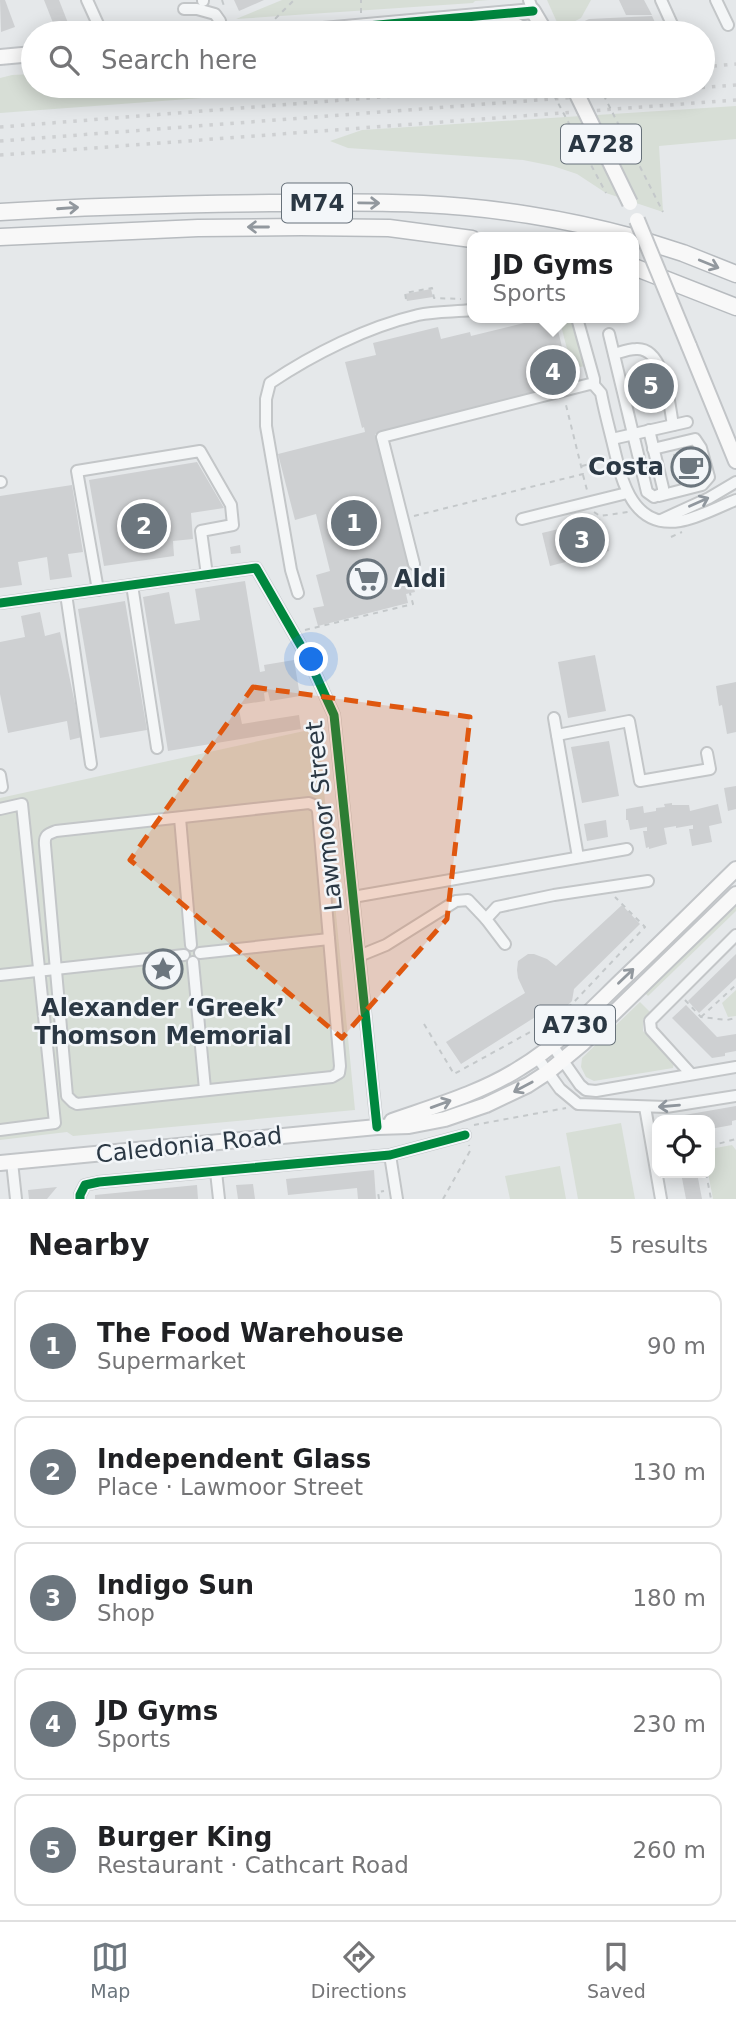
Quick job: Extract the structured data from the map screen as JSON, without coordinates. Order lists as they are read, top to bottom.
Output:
{
  "streets": {
    "highway": ["M74"],
    "main road": ["A728", "A730", "Caledonia Road"],
    "street": ["Lawmoor Street"]
  },
  "crossings": [
    ["Lawmoor Street", "Caledonia Road"]
  ],
  "places": {
    "cafe": ["Costa"],
    "supermarket": ["Aldi"],
    "place": ["Alexander ‘Greek’ Thomson Memorial"]
  },
  "page": {
    "search": "Search here",
    "popup": ["JD Gyms", "Sports"],
    "pins": [
      "4",
      "5",
      "1",
      "2",
      "3"
    ],
    "heading": ["Nearby", "5 results"],
    "list": [
      {
        "mark": "1",
        "name": "The Food Warehouse",
        "note": "Supermarket",
        "value": "90 m"
      },
      {
        "mark": "2",
        "name": "Independent Glass",
        "note": "Place · Lawmoor Street",
        "value": "130 m"
      },
      {
        "mark": "3",
        "name": "Indigo Sun",
        "note": "Shop",
        "value": "180 m"
      },
      {
        "mark": "4",
        "name": "JD Gyms",
        "note": "Sports",
        "value": "230 m"
      },
      {
        "mark": "5",
        "name": "Burger King",
        "note": "Restaurant · Cathcart Road",
        "value": "260 m"
      }
    ],
    "nav": ["Map", "Directions", "Saved"]
  }
}
